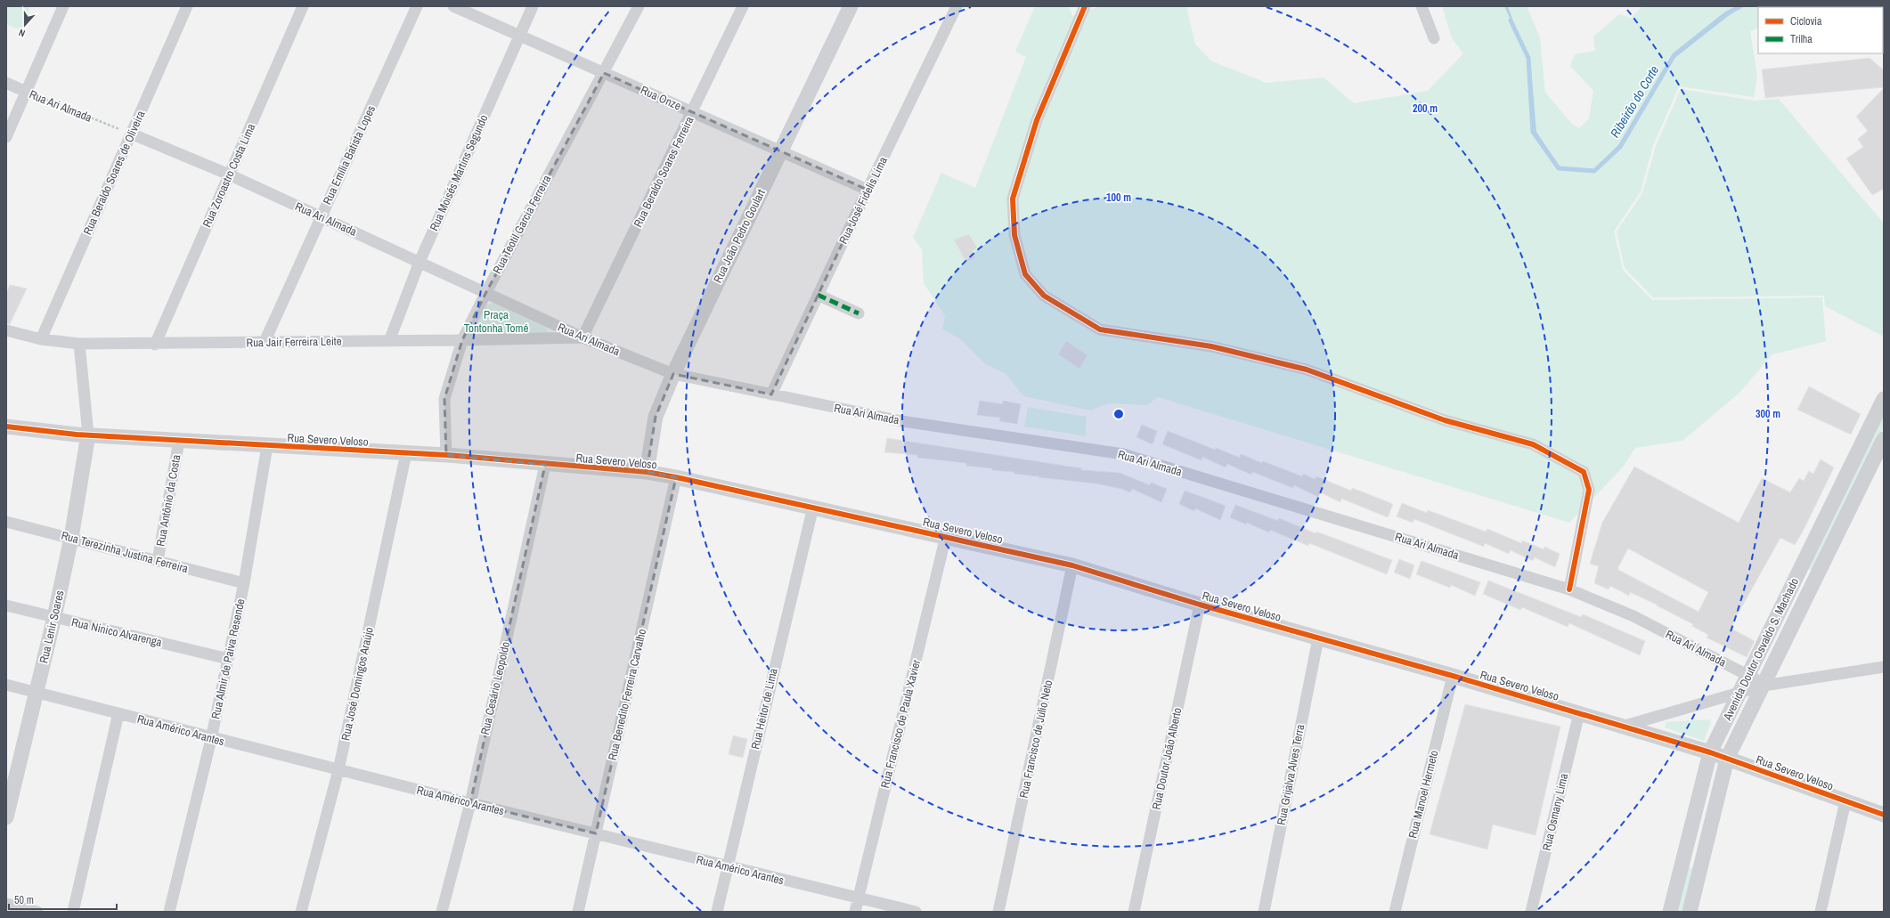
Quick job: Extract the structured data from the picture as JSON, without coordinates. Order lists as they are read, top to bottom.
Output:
{
  "streets": {
    "street": [
      "Rua Onze",
      "Rua Ari Almada",
      "Rua Emília Batista Lopes",
      "Rua Beraldo Soares Ferreira",
      "Rua Beraldo Soares de Oliveira",
      "Rua Moisés Martins Segundo",
      "Rua Zoroastro Costa Lima",
      "Rua José Fidelis Lima",
      "Rua Teotil Garcia Ferreira",
      "Rua João Pedro Goulart",
      "Rua Jair Ferreira Leite",
      "Rua Severo Veloso",
      "Rua Antônio da Costa",
      "Rua Terezinha Justina Ferreira",
      "Rua Lenir Soares",
      "Rua Ninico Alvarenga",
      "Avenida Doutor Osvaldo S. Machado",
      "Rua Almir de Paiva Resende",
      "Rua José Domingos Araújo",
      "Rua Cesário Leopoldo",
      "Rua Benedito Ferreira Carvalho",
      "Rua Heitor de Lima",
      "Rua Francisco de Paula Xavier",
      "Rua Américo Arantes",
      "Rua Francisco de Júlio Neto",
      "Rua Doutor João Alberto",
      "Rua Grijalva Alves Terra",
      "Rua Manoel Hermeto",
      "Rua Osmany Lima"
    ]
  },
  "crossings": [
    ["Rua Onze", "Rua Beraldo Soares Ferreira"],
    ["Rua Onze", "Rua Moisés Martins Segundo"],
    ["Rua Onze", "Rua José Fidelis Lima"],
    ["Rua Onze", "Rua Teotil Garcia Ferreira"],
    ["Rua Onze", "Rua João Pedro Goulart"],
    ["Rua Ari Almada", "Rua Emília Batista Lopes"],
    ["Rua Ari Almada", "Rua Beraldo Soares Ferreira"],
    ["Rua Ari Almada", "Rua Beraldo Soares de Oliveira"],
    ["Rua Ari Almada", "Rua Moisés Martins Segundo"],
    ["Rua Ari Almada", "Rua Zoroastro Costa Lima"],
    ["Rua Ari Almada", "Rua José Fidelis Lima"],
    ["Rua Ari Almada", "Rua Teotil Garcia Ferreira"],
    ["Rua Ari Almada", "Rua João Pedro Goulart"],
    ["Rua Ari Almada", "Rua Jair Ferreira Leite"],
    ["Rua Ari Almada", "Avenida Doutor Osvaldo S. Machado"],
    ["Rua Emília Batista Lopes", "Rua Jair Ferreira Leite"],
    ["Rua Beraldo Soares Ferreira", "Rua Jair Ferreira Leite"],
    ["Rua Beraldo Soares de Oliveira", "Rua Jair Ferreira Leite"],
    ["Rua Moisés Martins Segundo", "Rua Jair Ferreira Leite"],
    ["Rua Zoroastro Costa Lima", "Rua Jair Ferreira Leite"],
    ["Rua Teotil Garcia Ferreira", "Rua Jair Ferreira Leite"],
    ["Rua Teotil Garcia Ferreira", "Rua Severo Veloso"],
    ["Rua João Pedro Goulart", "Rua Severo Veloso"],
    ["Rua Severo Veloso", "Rua Antônio da Costa"],
    ["Rua Severo Veloso", "Rua Lenir Soares"],
    ["Rua Severo Veloso", "Avenida Doutor Osvaldo S. Machado"],
    ["Rua Severo Veloso", "Rua Almir de Paiva Resende"],
    ["Rua Severo Veloso", "Rua José Domingos Araújo"],
    ["Rua Severo Veloso", "Rua Cesário Leopoldo"],
    ["Rua Severo Veloso", "Rua Benedito Ferreira Carvalho"],
    ["Rua Severo Veloso", "Rua Heitor de Lima"],
    ["Rua Severo Veloso", "Rua Francisco de Paula Xavier"],
    ["Rua Severo Veloso", "Rua Francisco de Júlio Neto"],
    ["Rua Severo Veloso", "Rua Doutor João Alberto"],
    ["Rua Severo Veloso", "Rua Grijalva Alves Terra"],
    ["Rua Severo Veloso", "Rua Manoel Hermeto"],
    ["Rua Severo Veloso", "Rua Osmany Lima"],
    ["Rua Antônio da Costa", "Rua Terezinha Justina Ferreira"],
    ["Rua Terezinha Justina Ferreira", "Rua Lenir Soares"],
    ["Rua Terezinha Justina Ferreira", "Rua Almir de Paiva Resende"],
    ["Rua Lenir Soares", "Rua Ninico Alvarenga"],
    ["Rua Lenir Soares", "Rua Américo Arantes"],
    ["Rua Ninico Alvarenga", "Rua Almir de Paiva Resende"],
    ["Rua Almir de Paiva Resende", "Rua Américo Arantes"],
    ["Rua José Domingos Araújo", "Rua Américo Arantes"],
    ["Rua Cesário Leopoldo", "Rua Américo Arantes"],
    ["Rua Benedito Ferreira Carvalho", "Rua Américo Arantes"],
    ["Rua Heitor de Lima", "Rua Américo Arantes"],
    ["Rua Francisco de Paula Xavier", "Rua Américo Arantes"]
  ],
  "water": ["Ribeirão do Corte"],
  "parks": ["Praça Tontonha Tomé"],
  "legend": ["Ciclovia", "Trilha"],
  "scale_bar": "50 m",
  "north": "bottom",
  "rings": ["200 m", "100 m", "300 m"]
}
